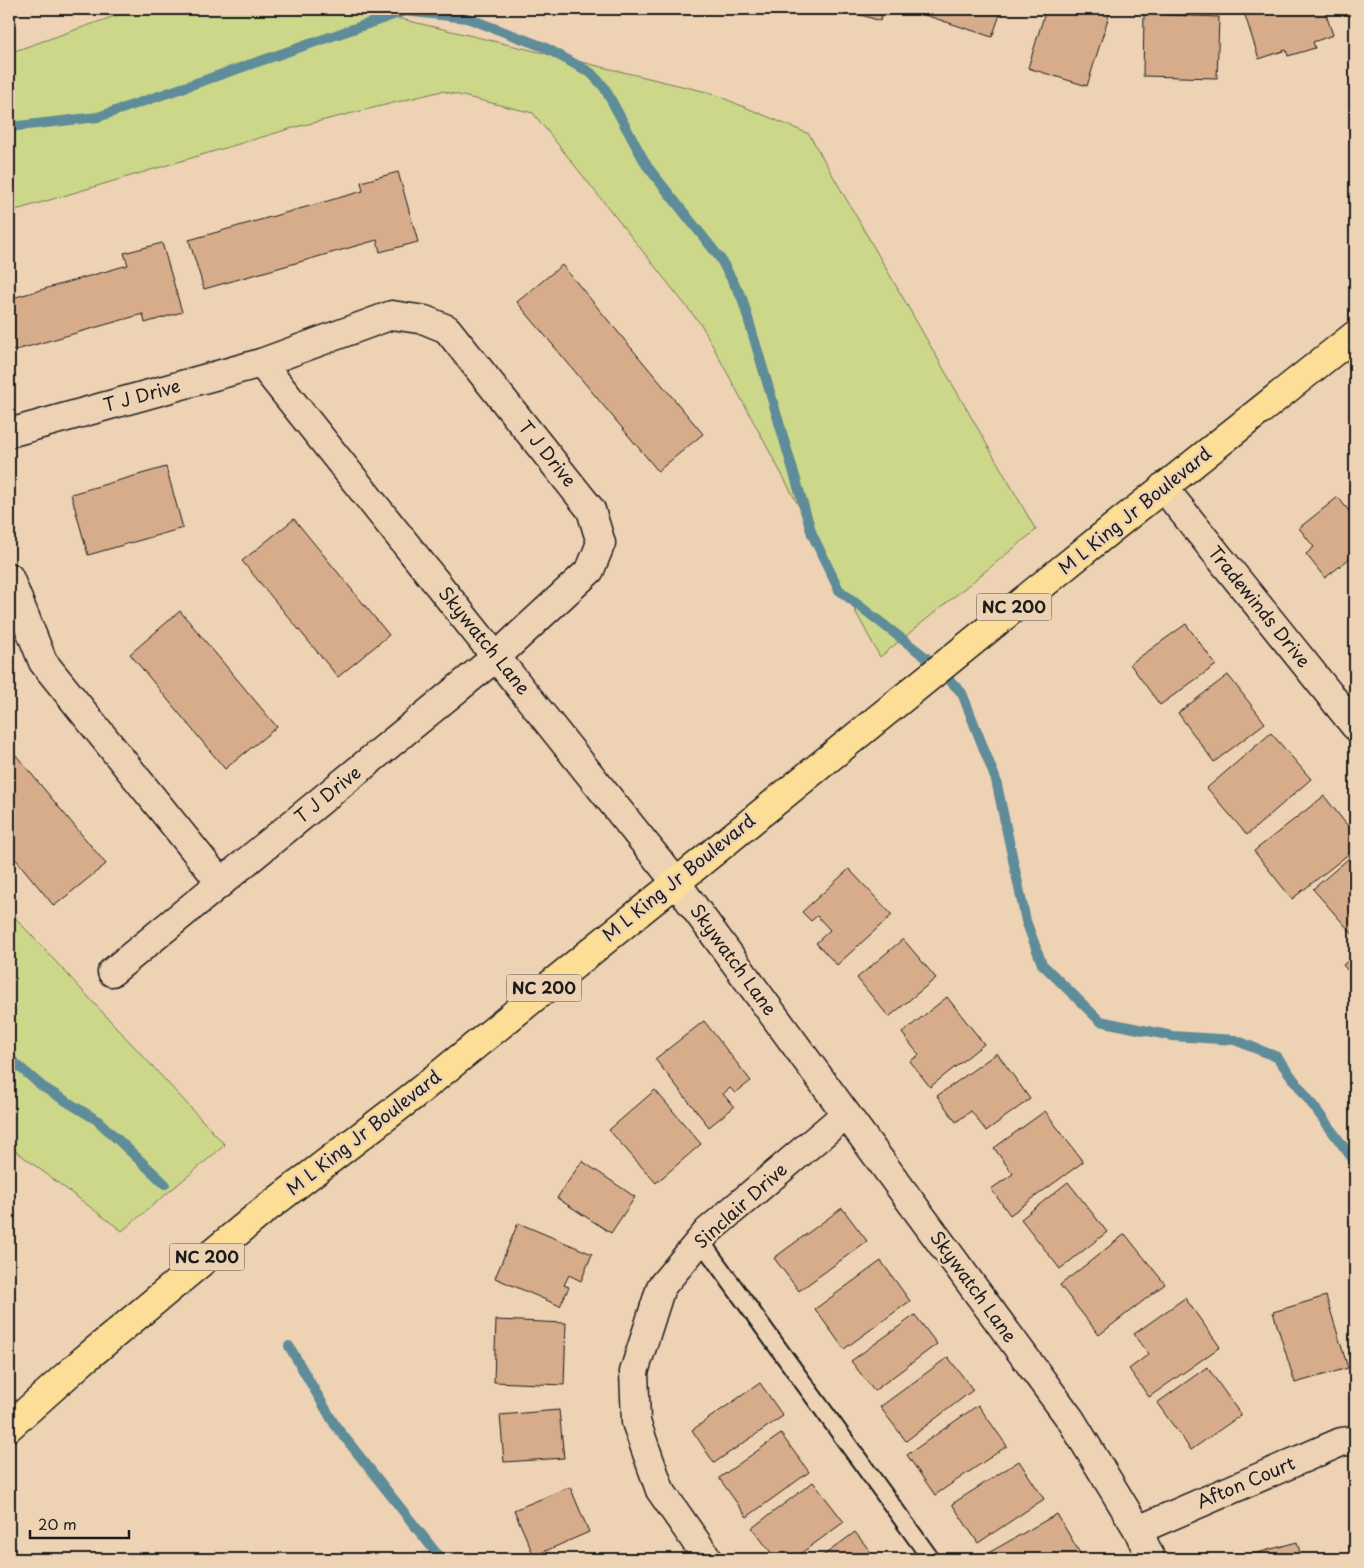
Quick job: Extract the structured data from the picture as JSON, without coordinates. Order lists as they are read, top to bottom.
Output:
{
  "streets": {
    "main road": ["M L King Jr Boulevard", "NC 200"],
    "street": [
      "T J Drive",
      "Tradewinds Drive",
      "Skywatch Lane",
      "Sinclair Drive",
      "Afton Court"
    ]
  },
  "crossings": [
    ["T J Drive", "Skywatch Lane"],
    ["M L King Jr Boulevard", "Tradewinds Drive"],
    ["M L King Jr Boulevard", "Skywatch Lane"],
    ["Skywatch Lane", "Sinclair Drive"],
    ["Skywatch Lane", "Afton Court"]
  ],
  "scale_bar": "20 m"
}
